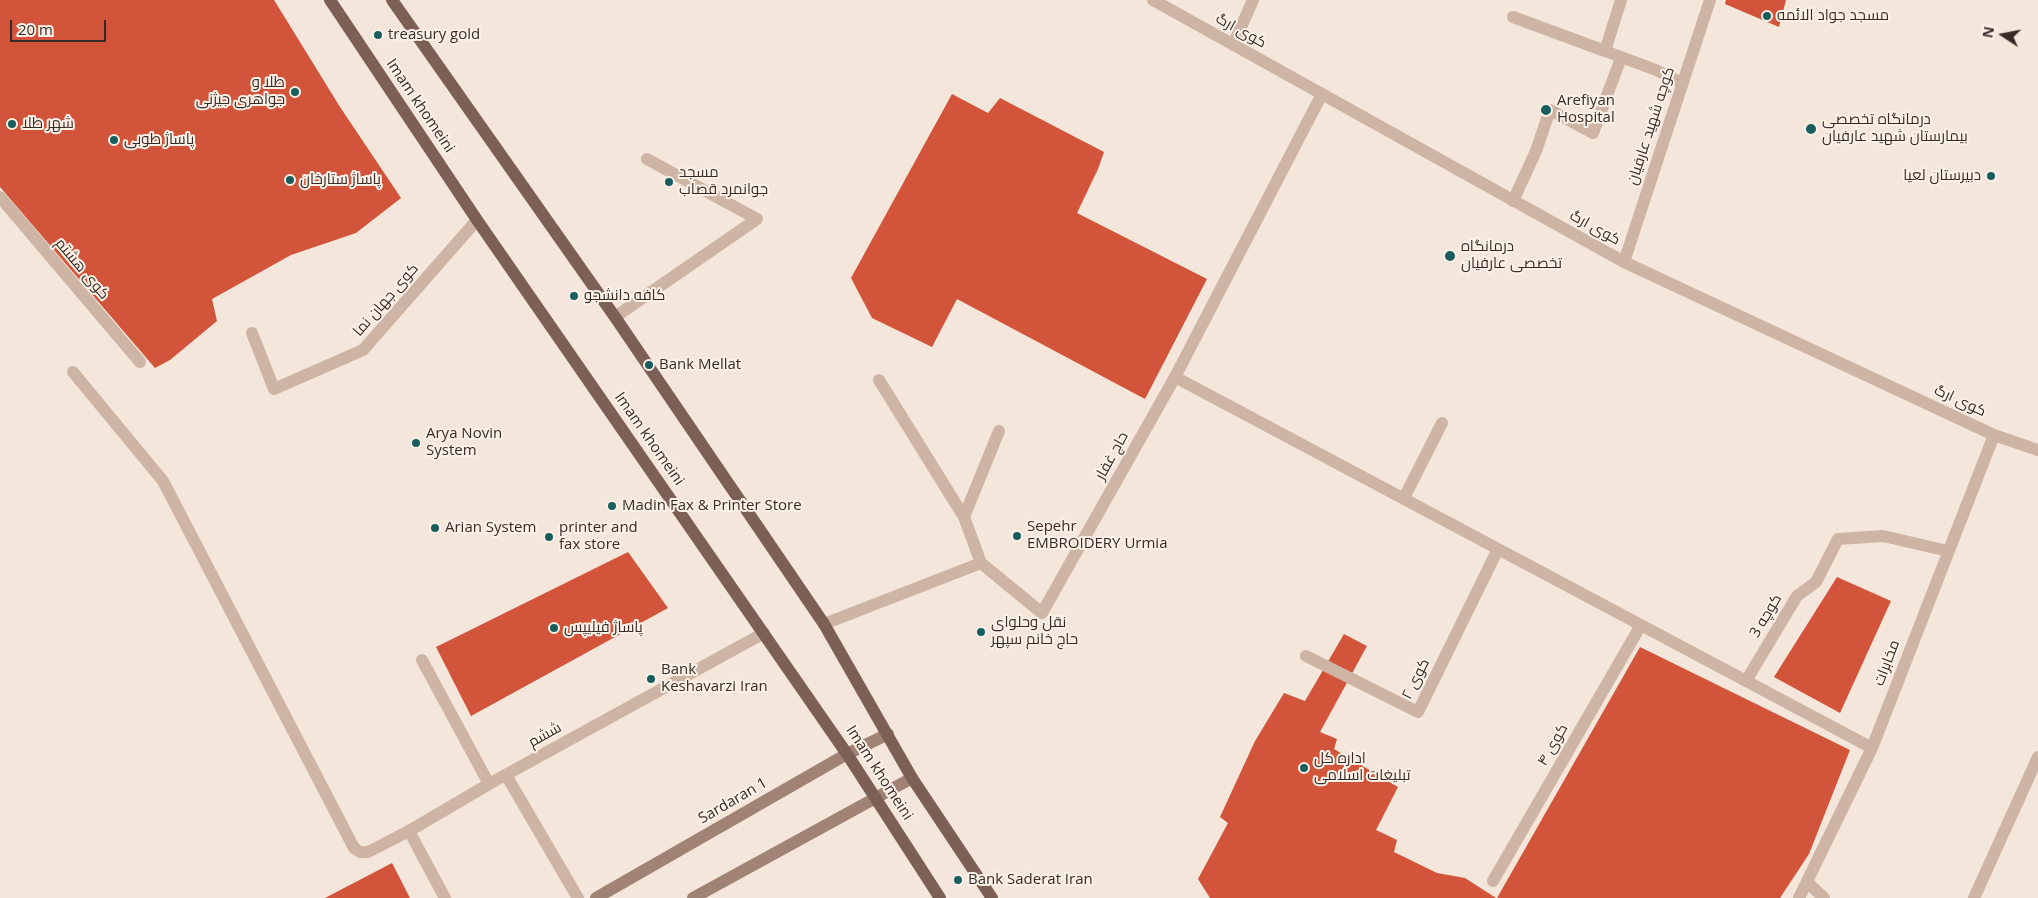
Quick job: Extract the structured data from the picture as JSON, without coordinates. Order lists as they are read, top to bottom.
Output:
{
  "streets": {
    "main road": ["Imam khomeini", "Sardaran 1"],
    "street": [
      "کوی ارگ",
      "کوچه شهید عارفیان",
      "کوی هشتم",
      "کوی جهان نما",
      "حاج غفار",
      "کوچه 3",
      "مخابرات",
      "کوی ۲",
      "ششم",
      "کوی ۴"
    ]
  },
  "crossings": [
    ["کوی ارگ", "کوچه شهید عارفیان"],
    ["کوی ارگ", "حاج غفار"],
    ["کوی ارگ", "مخابرات"],
    ["Imam khomeini", "کوی جهان نما"],
    ["Imam khomeini", "ششم"],
    ["Imam khomeini", "Sardaran 1"],
    ["کوچه 3", "مخابرات"]
  ],
  "places": [
    "مسجد جواد الائمه",
    "treasury gold",
    "طلا و جواهری جیژنی",
    "Arefiyan Hospital",
    "شهر طلا",
    "درمانگاه تخصصی بیمارستان شهید عارفیان",
    "پاساژ طوبی",
    "دبیرستان لعیا",
    "پاساژ ستارخان",
    "مسجد جوانمرد قصاب",
    "درمانگاه تخصصی عارفیان",
    "کافه دانشجو",
    "Bank Mellat",
    "Arya Novin System",
    "Madin Fax & Printer Store",
    "Arian System",
    "Sepehr EMBROIDERY Urmia",
    "printer and fax store",
    "پاساژ فیلیپس",
    "نقل وحلوای حاج خانم سپهر",
    "Bank Keshavarzi Iran",
    "اداره کل تبلیغات اسلامی",
    "Bank Saderat Iran"
  ],
  "scale_bar": "20 m",
  "north": "left"
}
